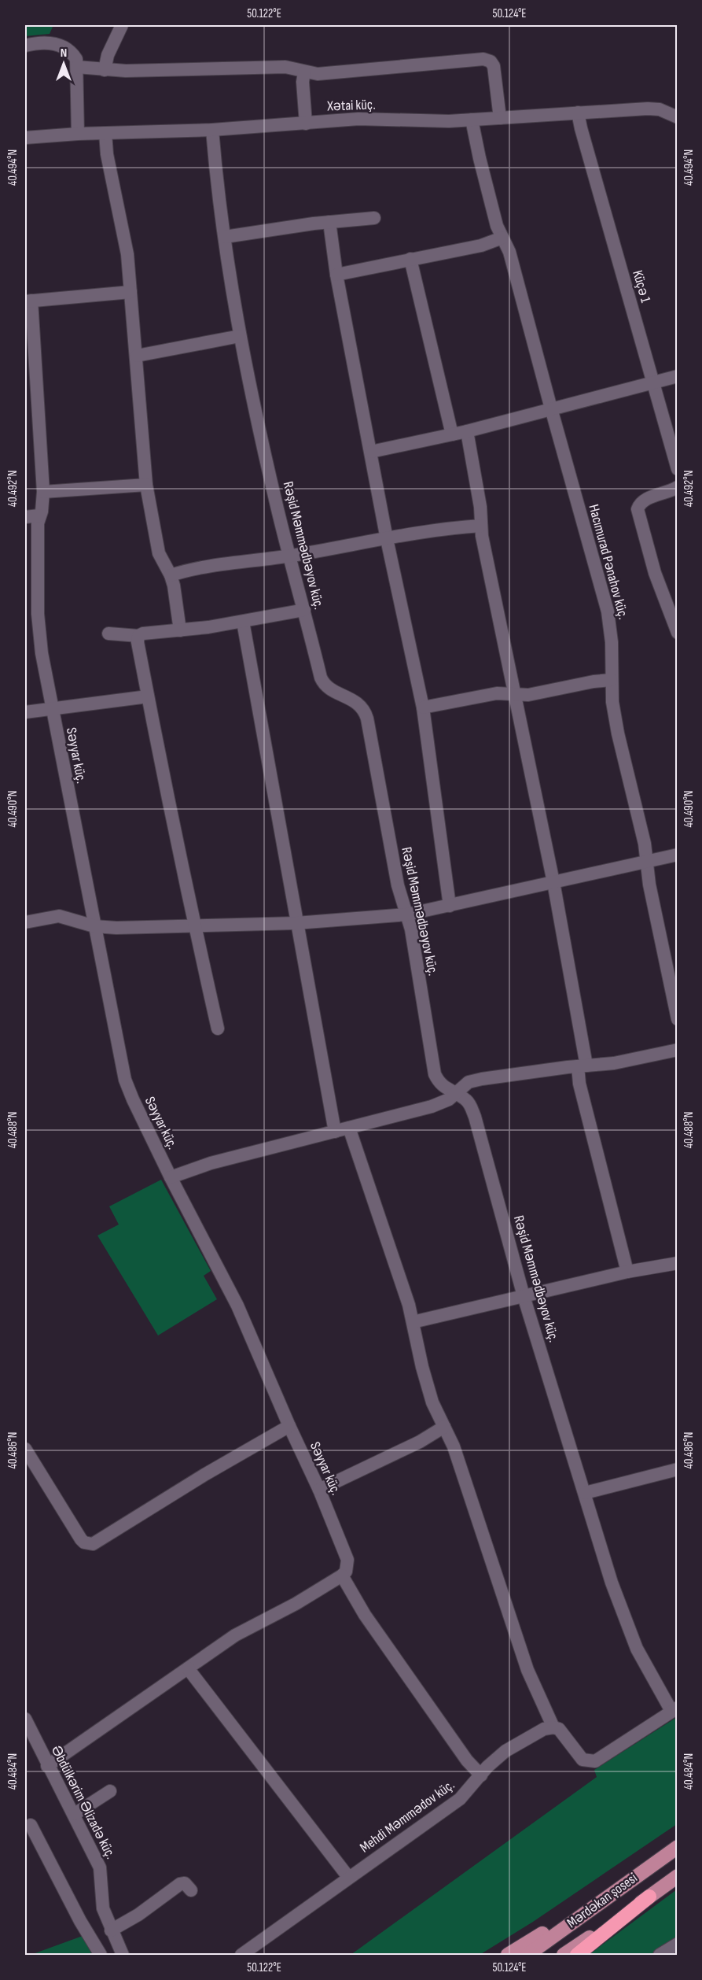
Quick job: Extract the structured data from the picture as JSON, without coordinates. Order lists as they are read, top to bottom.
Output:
{
  "streets": {
    "main road": ["Mərdəkan şosesi"],
    "street": [
      "Xətai küç.",
      "Küçə 1",
      "Rəşid Məmmədbəyov küç.",
      "Hacımurad Pənahov küç.",
      "Səyyar küç.",
      "Əbdülkərim Əlizadə küç.",
      "Mehdi Məmmədov küç."
    ]
  },
  "crossings": [
    ["Xətai küç.", "Küçə 1"],
    ["Xətai küç.", "Rəşid Məmmədbəyov küç."],
    ["Xətai küç.", "Hacımurad Pənahov küç."]
  ],
  "north": "top",
  "coordinates": [
    "50.122°E",
    "50.124°E",
    "40.494°N",
    "40.492°N",
    "40.490°N",
    "40.488°N",
    "40.486°N",
    "40.484°N"
  ]
}
